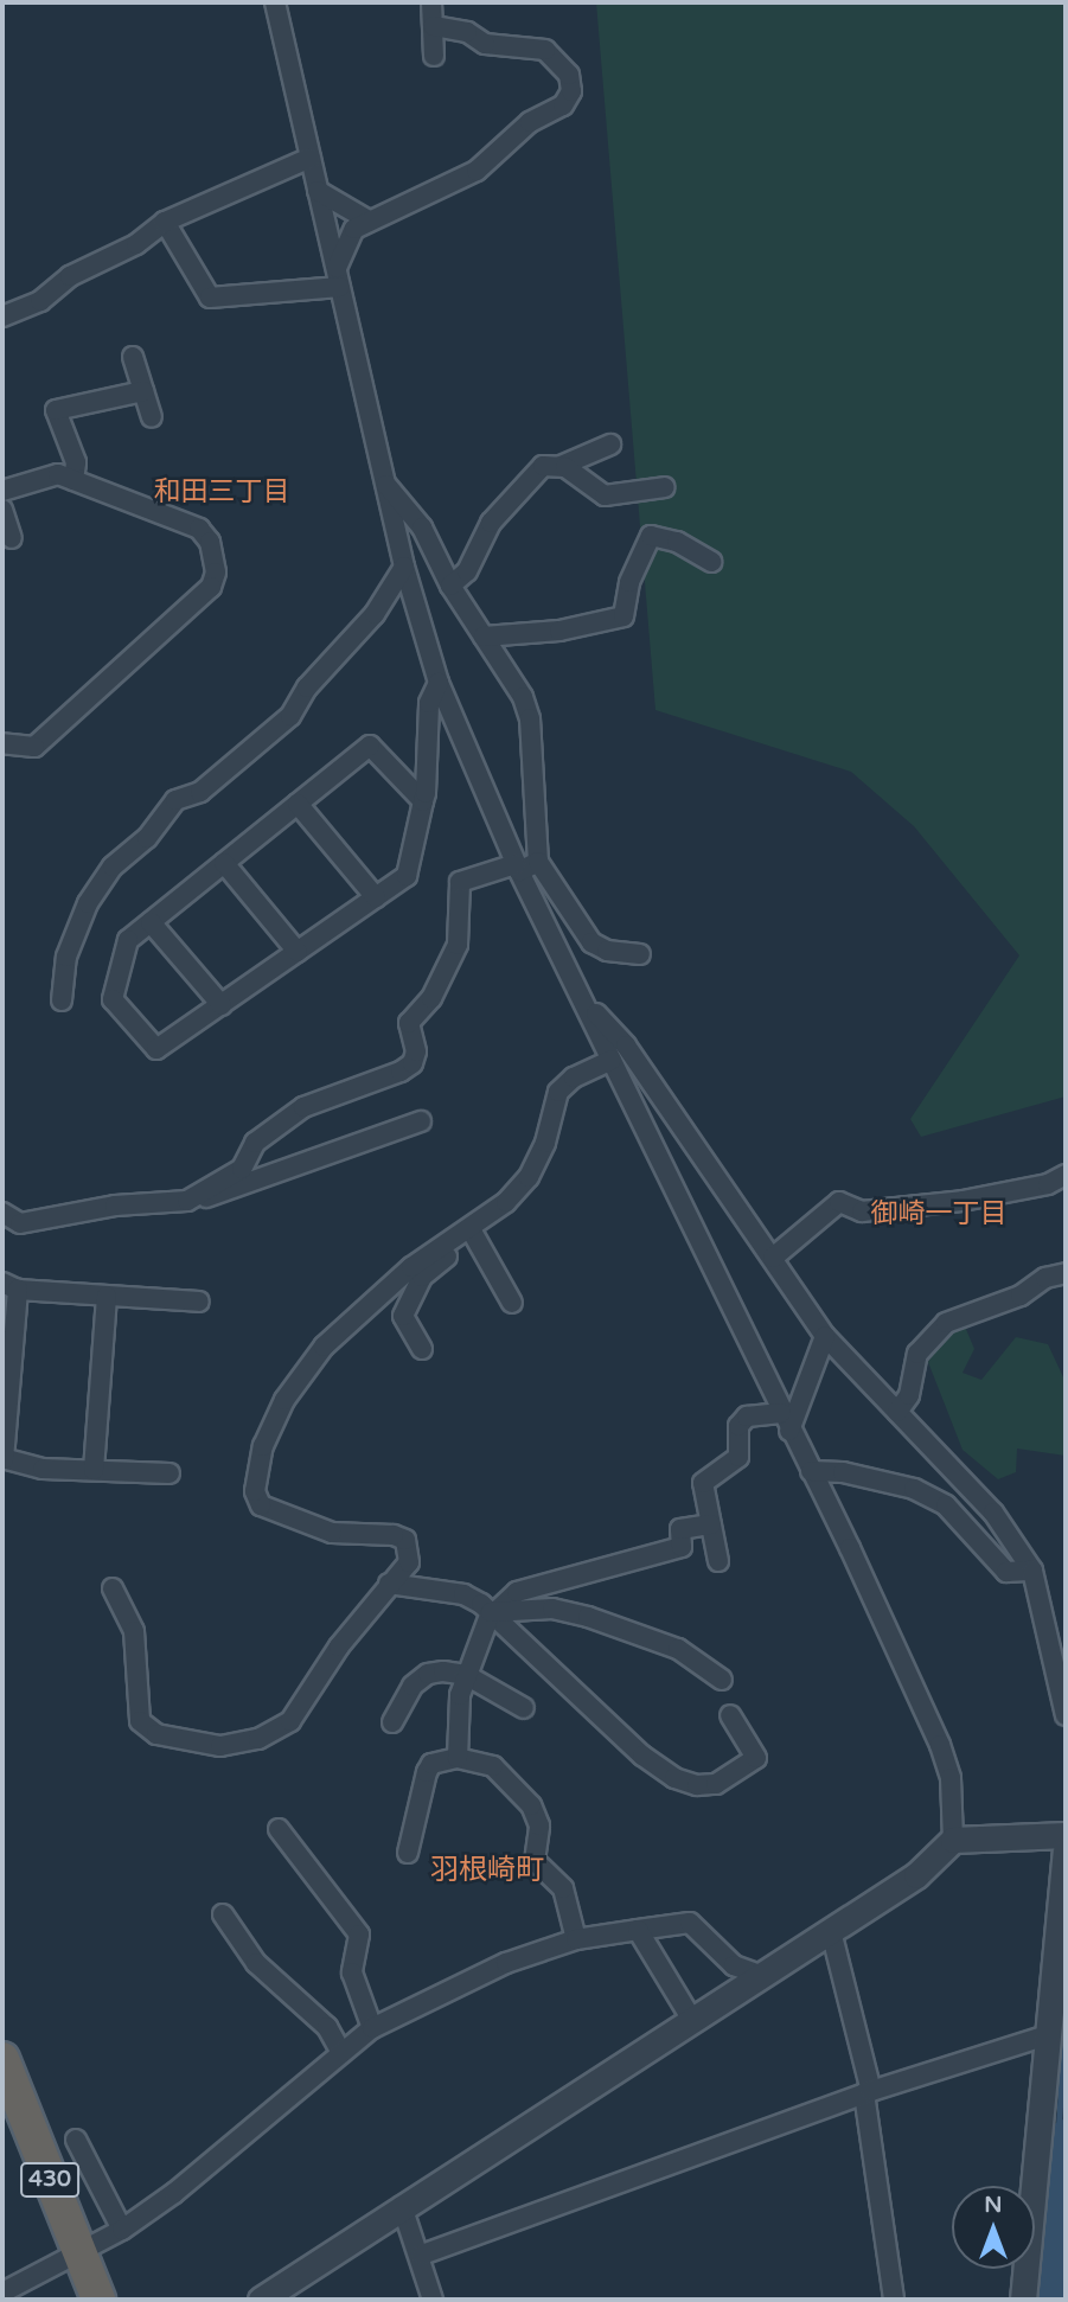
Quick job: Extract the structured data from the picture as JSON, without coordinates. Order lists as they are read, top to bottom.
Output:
{
  "streets": {
    "highway": ["430"]
  },
  "districts": ["和田三丁目", "御崎一丁目", "羽根崎町"],
  "north": "top"
}
